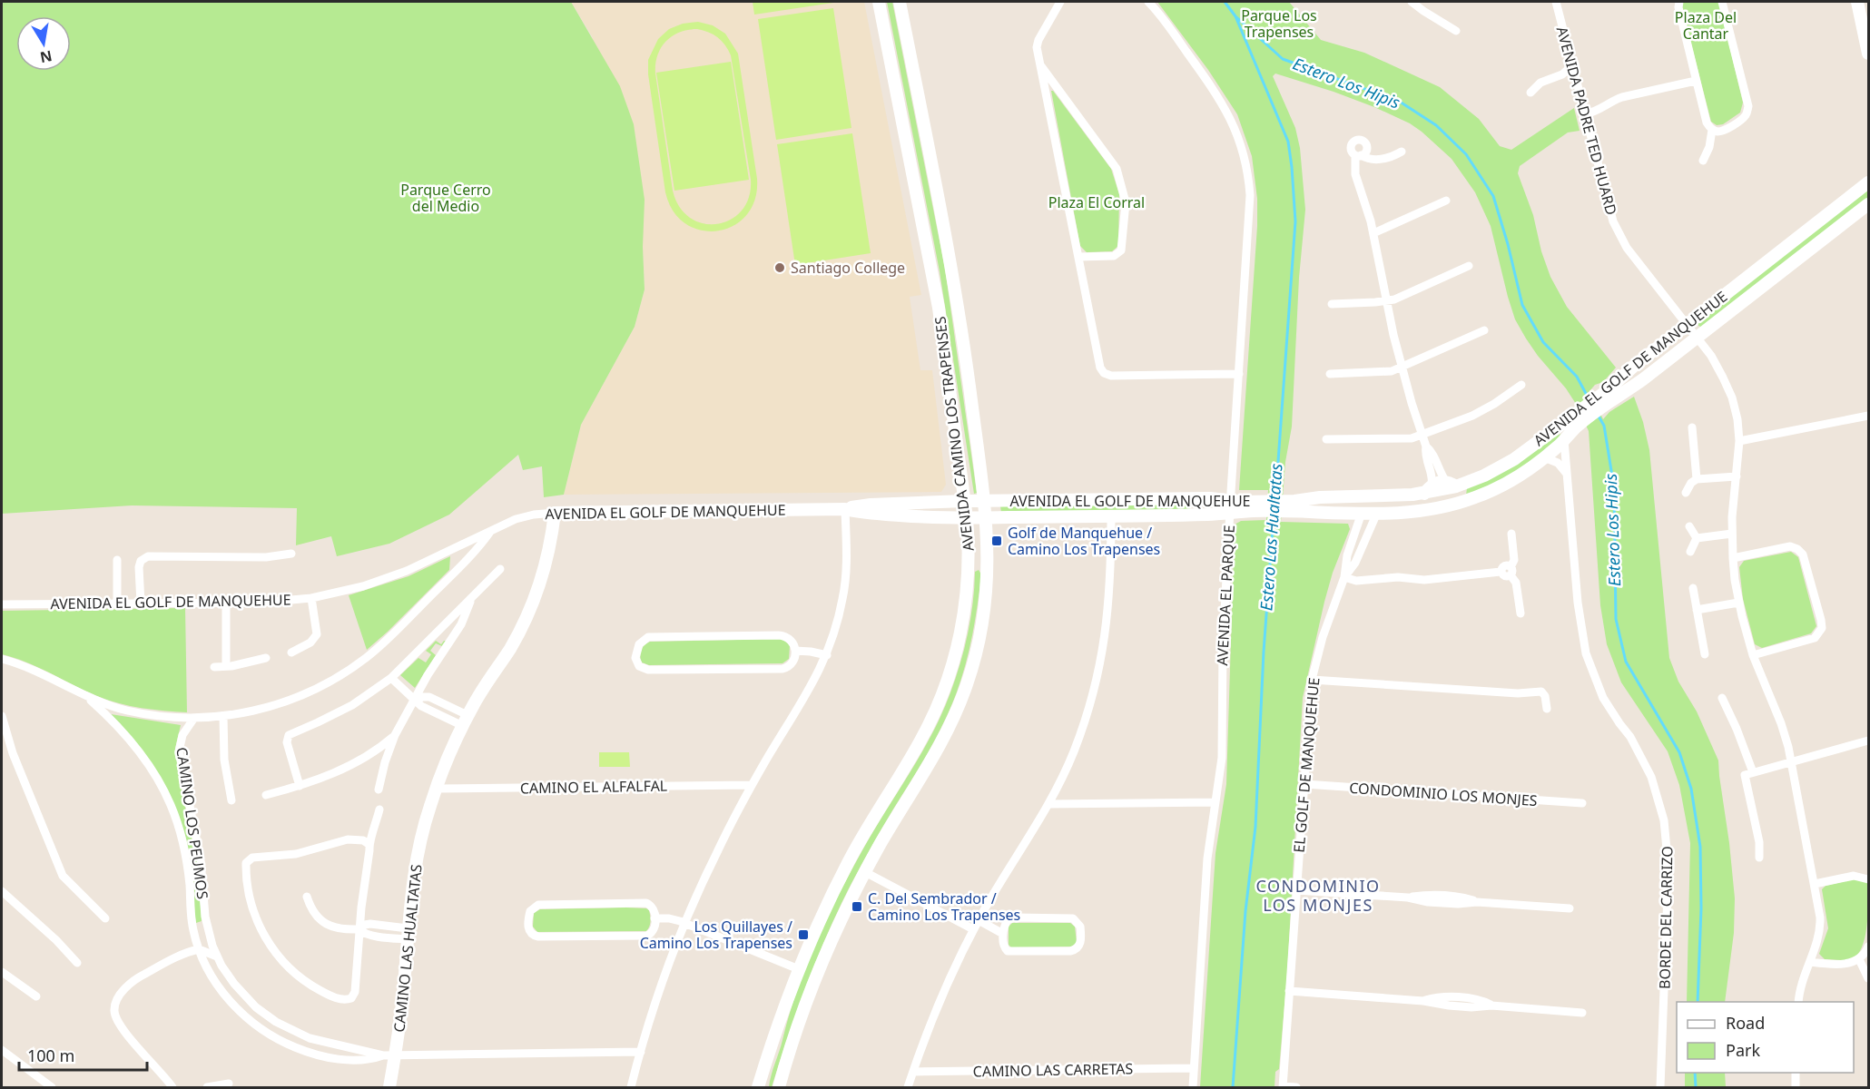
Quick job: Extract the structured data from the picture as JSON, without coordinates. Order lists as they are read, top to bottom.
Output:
{
  "streets": {
    "street": [
      "AVENIDA PADRE TED HUARD",
      "AVENIDA EL GOLF DE MANQUEHUE",
      "AVENIDA CAMINO LOS TRAPENSES",
      "AVENIDA EL PARQUE",
      "EL GOLF DE MANQUEHUE",
      "CAMINO EL ALFALFAL",
      "CONDOMINIO LOS MONJES",
      "CAMINO LOS PEUMOS",
      "BORDE DEL CARRIZO",
      "CAMINO LAS HUALTATAS",
      "CAMINO LAS CARRETAS"
    ]
  },
  "crossings": [
    ["AVENIDA PADRE TED HUARD", "AVENIDA EL GOLF DE MANQUEHUE"],
    ["AVENIDA EL GOLF DE MANQUEHUE", "AVENIDA CAMINO LOS TRAPENSES"],
    ["AVENIDA EL GOLF DE MANQUEHUE", "AVENIDA EL PARQUE"],
    ["AVENIDA EL GOLF DE MANQUEHUE", "EL GOLF DE MANQUEHUE"],
    ["AVENIDA EL GOLF DE MANQUEHUE", "CAMINO LOS PEUMOS"],
    ["AVENIDA EL GOLF DE MANQUEHUE", "BORDE DEL CARRIZO"],
    ["AVENIDA EL GOLF DE MANQUEHUE", "CAMINO LAS HUALTATAS"],
    ["AVENIDA EL PARQUE", "CAMINO LAS CARRETAS"],
    ["EL GOLF DE MANQUEHUE", "CONDOMINIO LOS MONJES"],
    ["CAMINO EL ALFALFAL", "CAMINO LAS HUALTATAS"],
    ["CAMINO LOS PEUMOS", "CAMINO LAS HUALTATAS"]
  ],
  "districts": ["CONDOMINIO LOS MONJES"],
  "water": ["Estero Los Hipis", "Estero Las Hualtatas"],
  "parks": [
    "Parque Los Trapenses",
    "Plaza Del Cantar",
    "Parque Cerro del Medio",
    "Plaza El Corral"
  ],
  "places": {
    "other": ["Santiago College"],
    "transit": ["Golf de Manquehue / Camino Los Trapenses", "C. Del Sembrador / Camino Los Trapenses", "Los Quillayes / Camino Los Trapenses"]
  },
  "legend": ["Road", "Park"],
  "scale_bar": "100 m",
  "north": "bottom"
}
